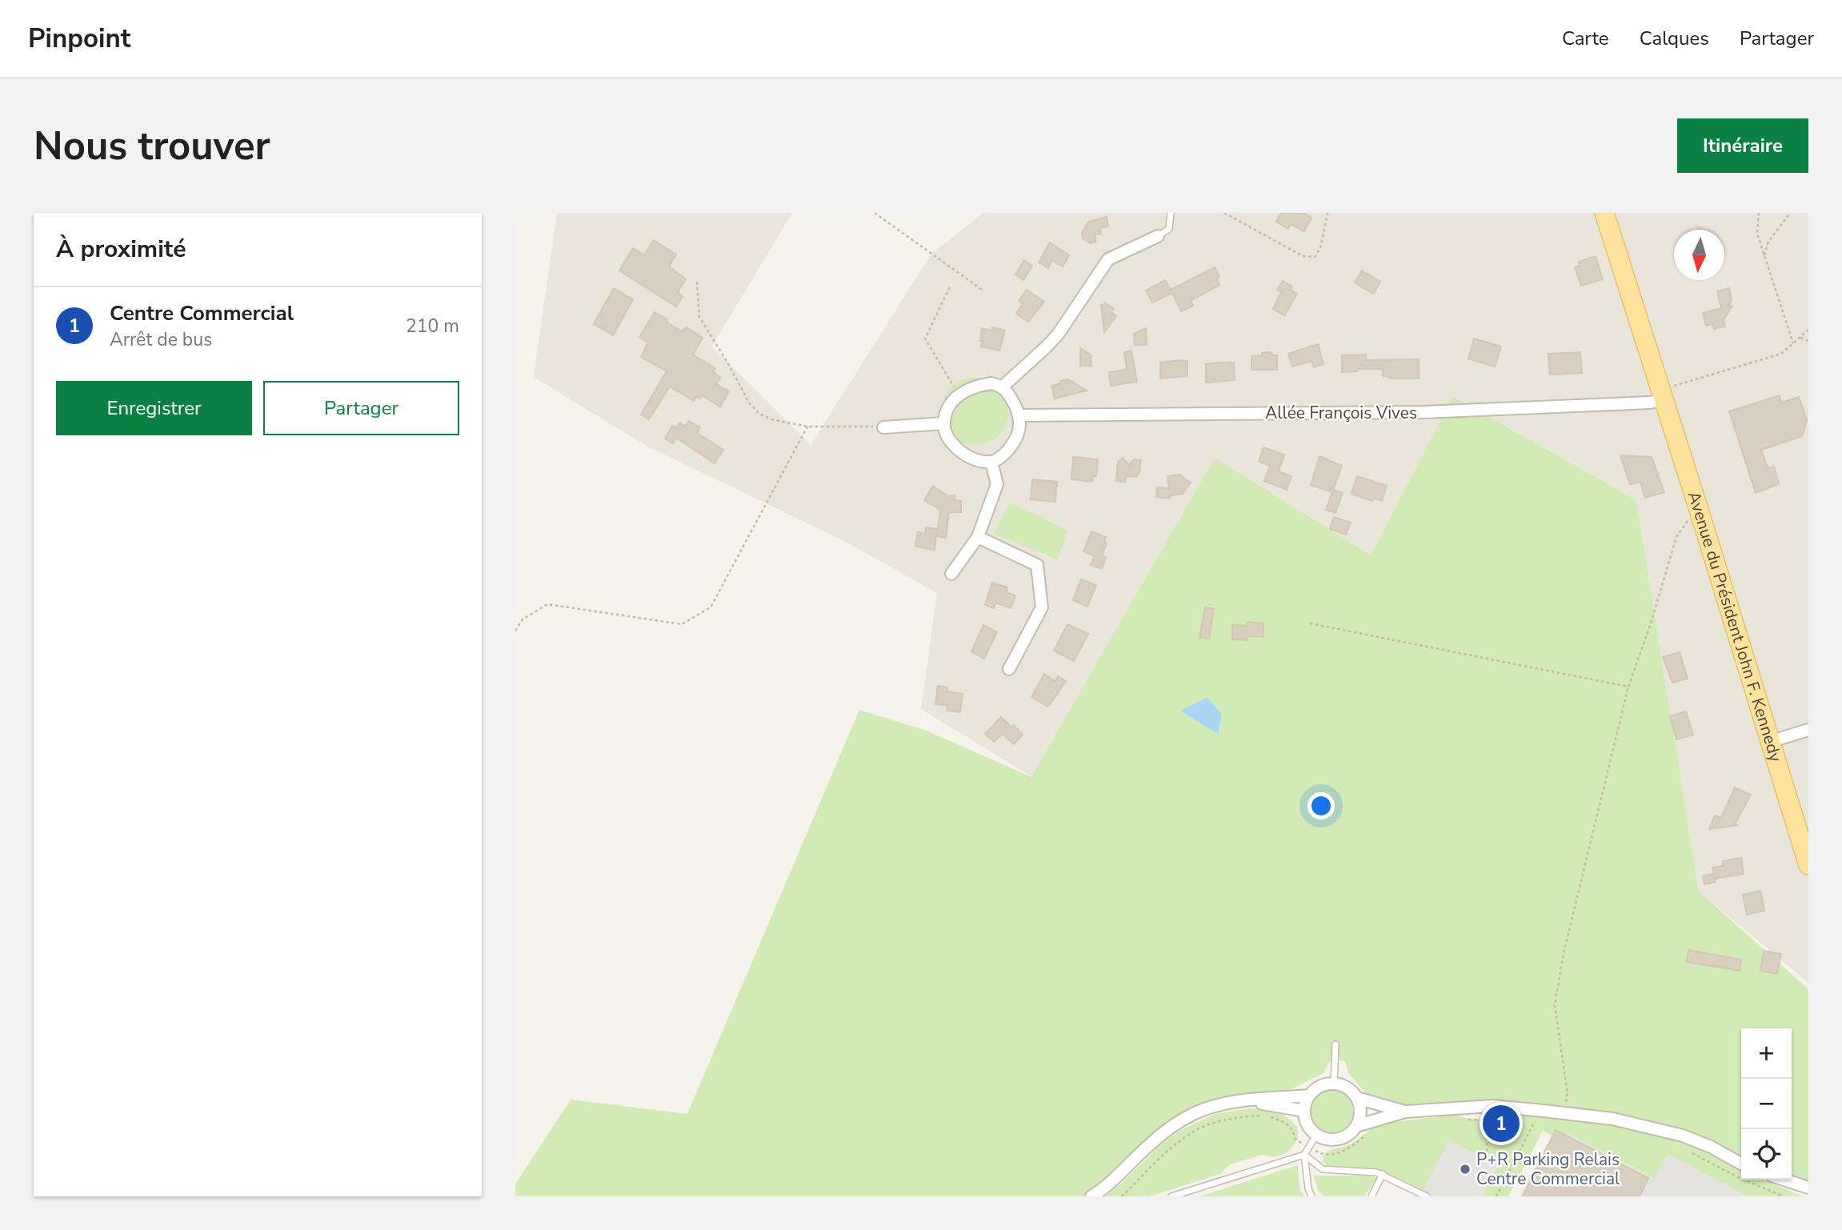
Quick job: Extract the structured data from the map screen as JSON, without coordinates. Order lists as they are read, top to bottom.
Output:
{
  "streets": {
    "main road": ["Avenue du Président John F. Kennedy"],
    "street": ["Allée François Vives"]
  },
  "crossings": [
    ["Allée François Vives", "Avenue du Président John F. Kennedy"]
  ],
  "places": ["P+R Parking Relais Centre Commercial"],
  "north": "bottom",
  "page": {
    "header": "Pinpoint",
    "nav": ["Carte", "Calques", "Partager"],
    "buttons": [
      "Itinéraire",
      ["Enregistrer", "Partager"]
    ],
    "title": "Nous trouver",
    "heading": "À proximité",
    "list": [
      {
        "mark": "1",
        "name": "Centre Commercial",
        "note": "Arrêt de bus",
        "value": "210 m"
      }
    ],
    "map_buttons": ["+", "−"],
    "pins": "1"
  }
}
